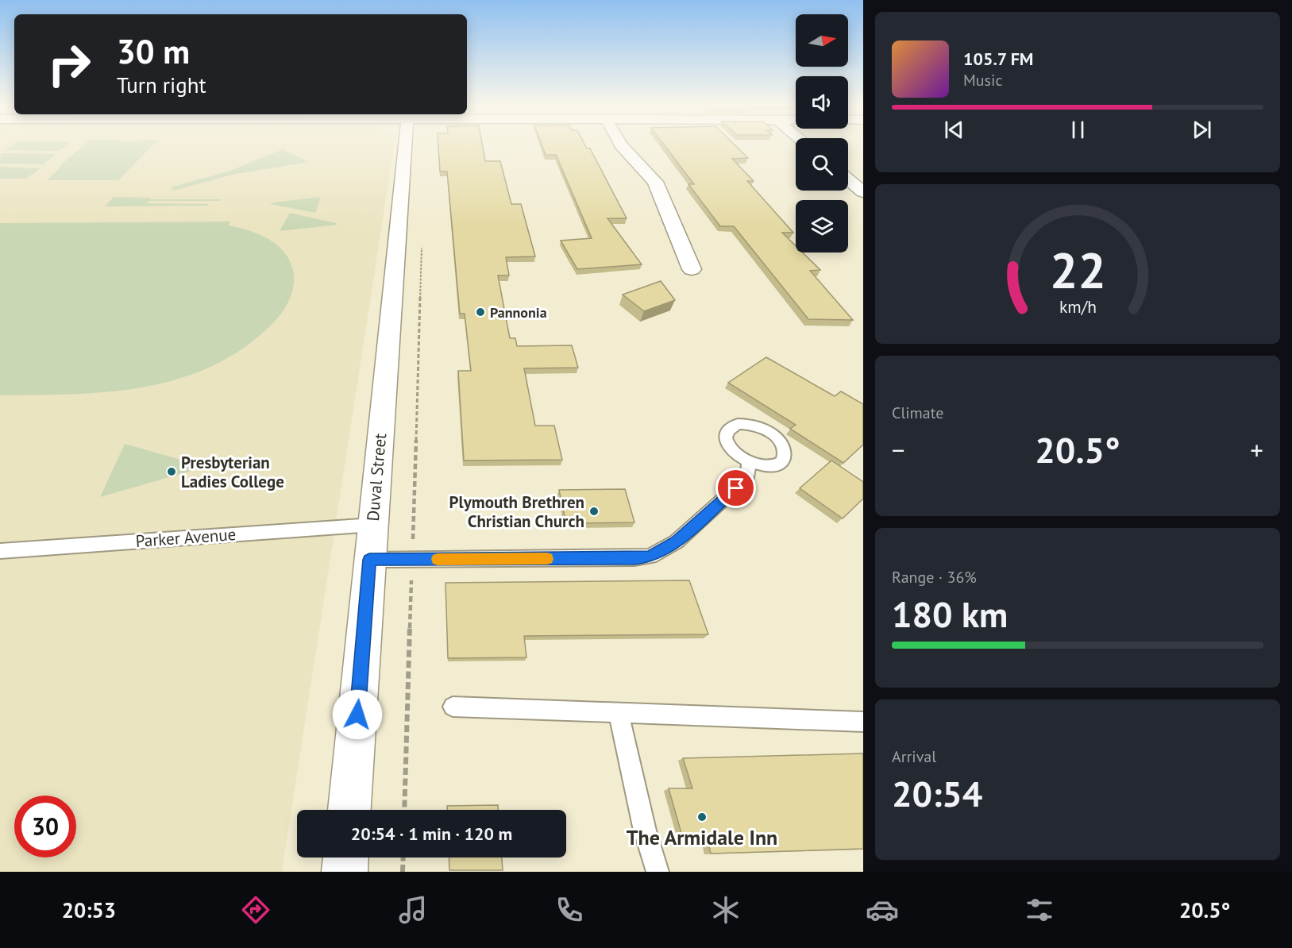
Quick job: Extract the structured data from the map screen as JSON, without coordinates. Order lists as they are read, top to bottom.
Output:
{
  "streets": {
    "street": ["Duval Street"],
    "lane": ["Parker Avenue"]
  },
  "crossings": [
    ["Duval Street", "Parker Avenue"]
  ],
  "places": [
    "Pannonia",
    "Presbyterian Ladies College",
    "Plymouth Brethren Christian Church",
    "The Armidale Inn"
  ],
  "north": "right",
  "page": {
    "turn": ["30 m", "Turn right"],
    "song": ["105.7 FM", "Music"],
    "tile": [
      "Climate",
      ["Range · 36%", "180 km"],
      ["Arrival", "20:54"]
    ],
    "heat": ["−", "20.5°", "+"],
    "limit": "30",
    "trip": "20:54 · 1 min · 120 m",
    "tabs": ["20:53", "20.5°"],
    "gauge": ["22", "km/h"]
  }
}
